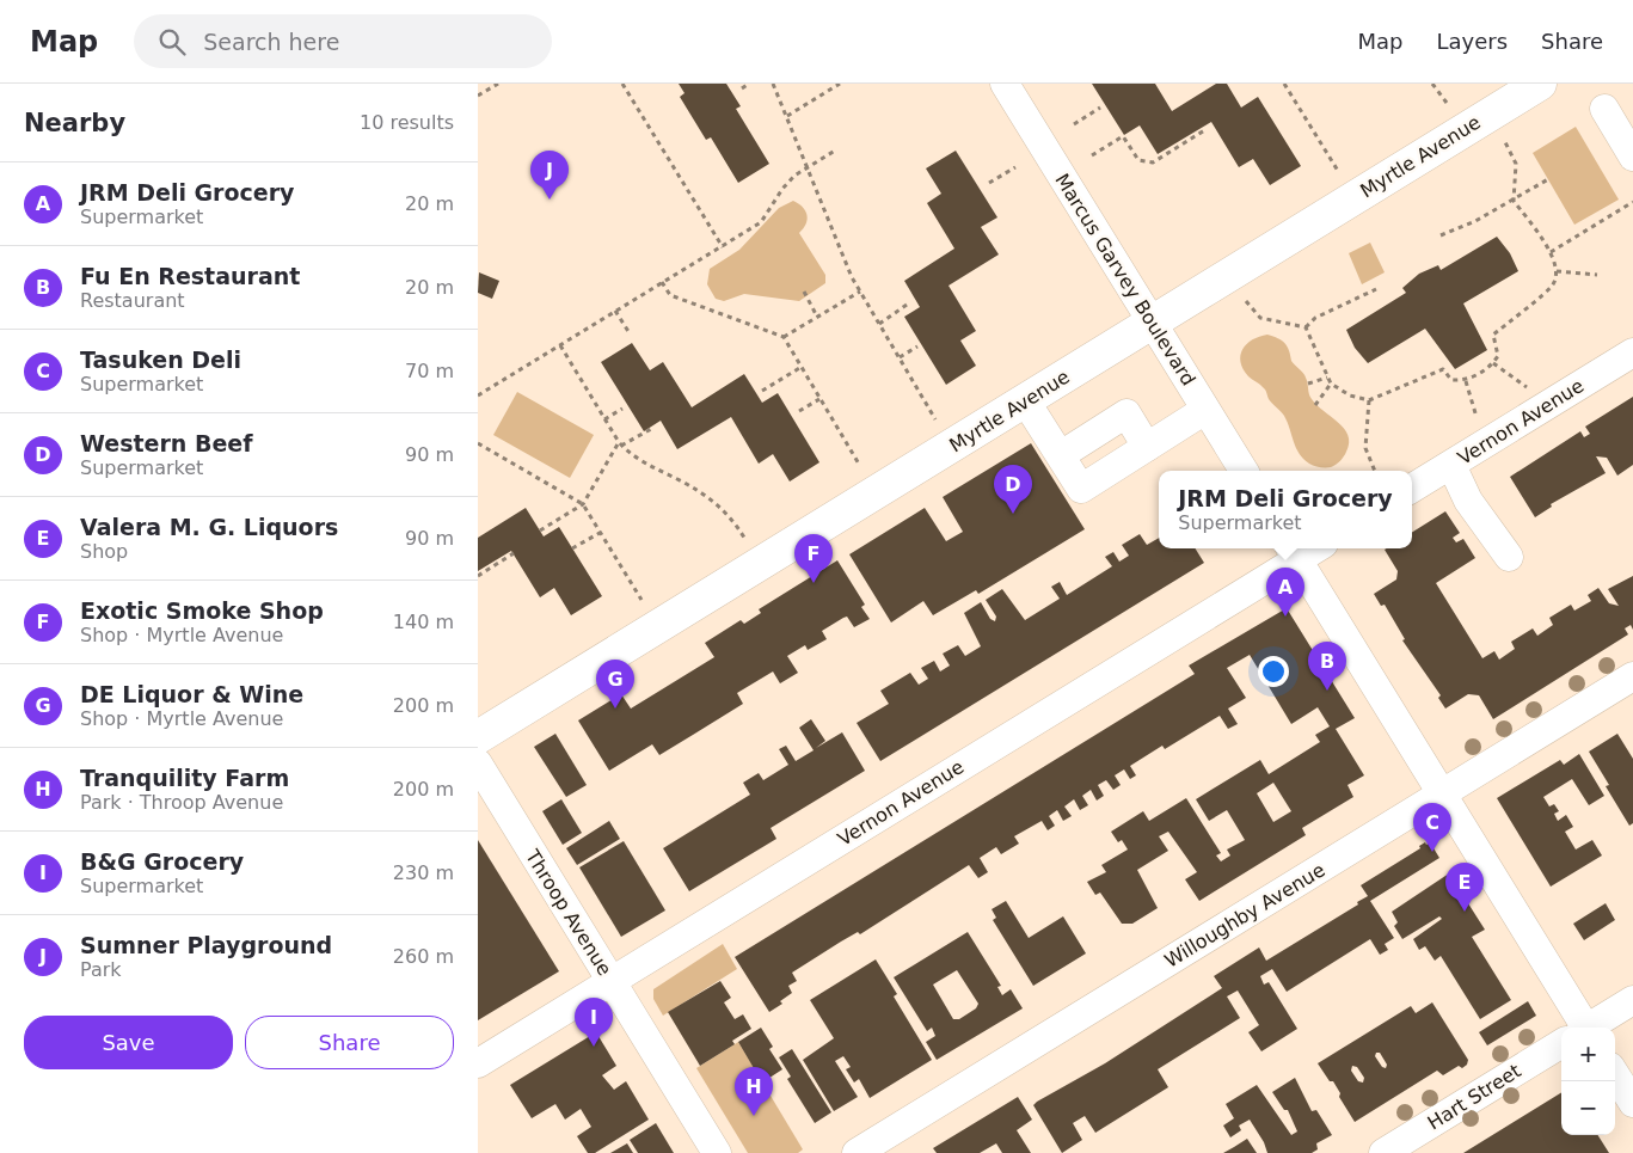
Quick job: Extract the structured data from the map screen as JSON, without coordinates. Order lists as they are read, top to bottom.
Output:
{
  "streets": {
    "main road": ["Myrtle Avenue"],
    "street": [
      "Marcus Garvey Boulevard",
      "Vernon Avenue",
      "Throop Avenue",
      "Willoughby Avenue",
      "Hart Street"
    ]
  },
  "crossings": [
    ["Myrtle Avenue", "Marcus Garvey Boulevard"],
    ["Vernon Avenue", "Throop Avenue"]
  ],
  "page": {
    "header": "Map",
    "search": "Search here",
    "nav": ["Map", "Layers", "Share"],
    "heading": ["Nearby", "10 results"],
    "pins": [
      "J",
      "D",
      "F",
      "A",
      "B",
      "G",
      "C",
      "E",
      "I",
      "H"
    ],
    "list": [
      {
        "mark": "A",
        "name": "JRM Deli Grocery",
        "note": "Supermarket",
        "value": "20 m"
      },
      {
        "mark": "B",
        "name": "Fu En Restaurant",
        "note": "Restaurant",
        "value": "20 m"
      },
      {
        "mark": "C",
        "name": "Tasuken Deli",
        "note": "Supermarket",
        "value": "70 m"
      },
      {
        "mark": "D",
        "name": "Western Beef",
        "note": "Supermarket",
        "value": "90 m"
      },
      {
        "mark": "E",
        "name": "Valera M. G. Liquors",
        "note": "Shop",
        "value": "90 m"
      },
      {
        "mark": "F",
        "name": "Exotic Smoke Shop",
        "note": "Shop · Myrtle Avenue",
        "value": "140 m"
      },
      {
        "mark": "G",
        "name": "DE Liquor & Wine",
        "note": "Shop · Myrtle Avenue",
        "value": "200 m"
      },
      {
        "mark": "H",
        "name": "Tranquility Farm",
        "note": "Park · Throop Avenue",
        "value": "200 m"
      },
      {
        "mark": "I",
        "name": "B&G Grocery",
        "note": "Supermarket",
        "value": "230 m"
      },
      {
        "mark": "J",
        "name": "Sumner Playground",
        "note": "Park",
        "value": "260 m"
      }
    ],
    "popup": ["JRM Deli Grocery", "Supermarket"],
    "buttons": ["Save", "Share"],
    "map_buttons": ["+", "−"]
  }
}
